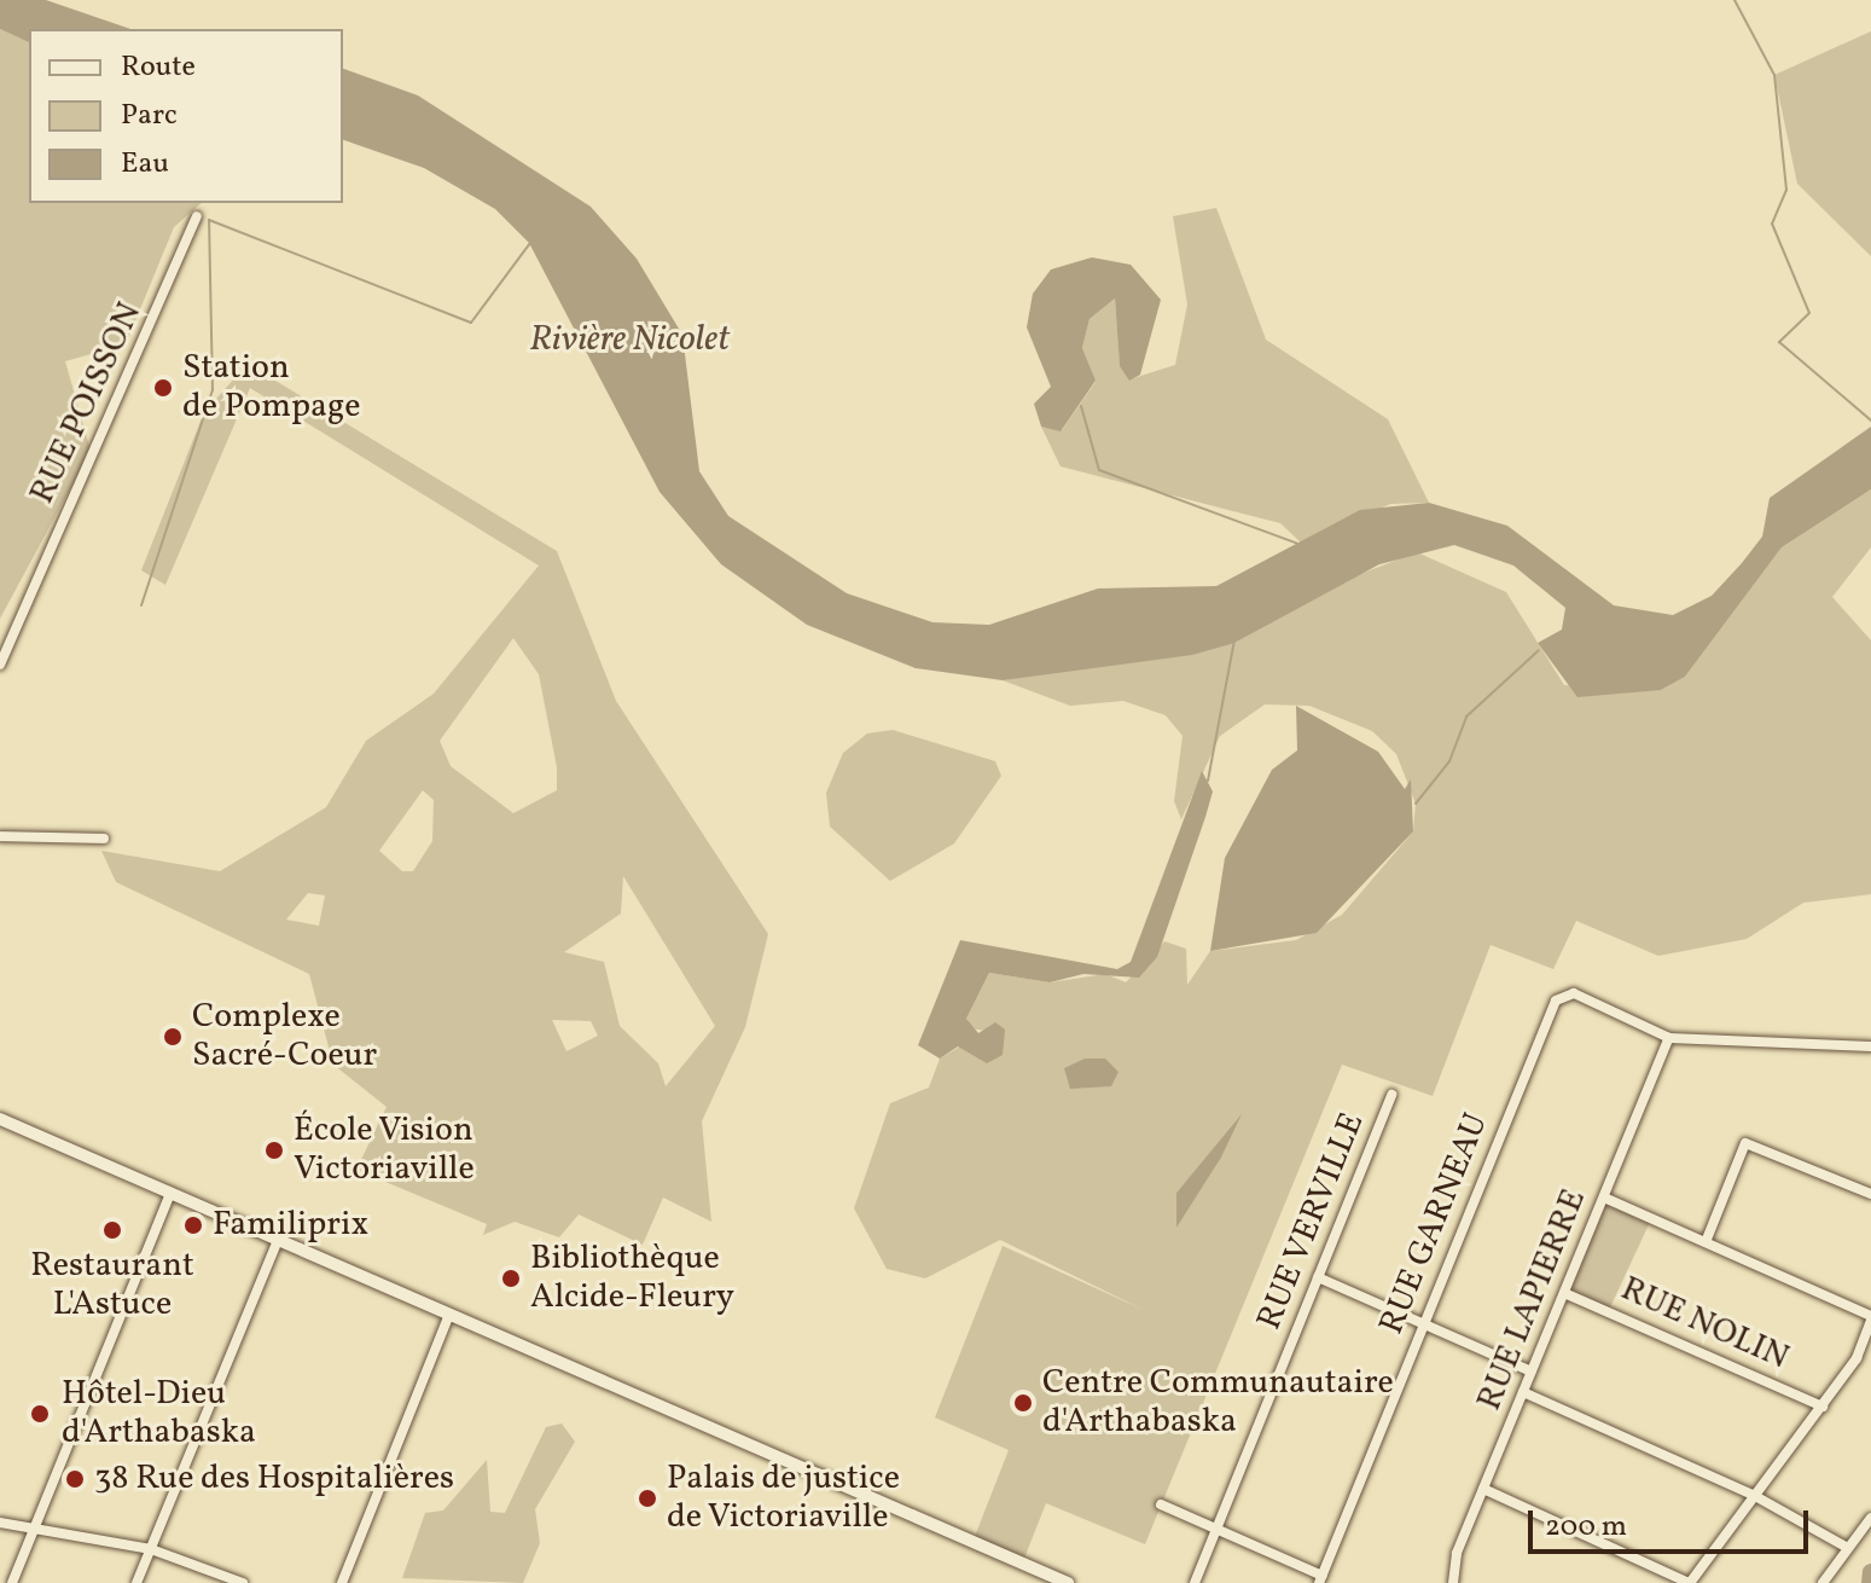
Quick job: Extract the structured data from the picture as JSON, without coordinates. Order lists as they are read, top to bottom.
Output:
{
  "streets": {
    "street": [
      "RUE POISSON",
      "RUE VERVILLE",
      "RUE GARNEAU",
      "RUE LAPIERRE",
      "RUE NOLIN"
    ]
  },
  "crossings": [
    ["RUE GARNEAU", "RUE LAPIERRE"],
    ["RUE LAPIERRE", "RUE NOLIN"]
  ],
  "water": ["Rivière Nicolet"],
  "places": [
    "Station de Pompage",
    "Complexe Sacré-Coeur",
    "École Vision Victoriaville",
    "Familiprix",
    "Restaurant L'Astuce",
    "Bibliothèque Alcide-Fleury",
    "Centre Communautaire d'Arthabaska",
    "Hôtel-Dieu d'Arthabaska",
    "38 Rue des Hospitalières",
    "Palais de justice de Victoriaville"
  ],
  "legend": ["Route", "Parc", "Eau"],
  "scale_bar": "200 m"
}
